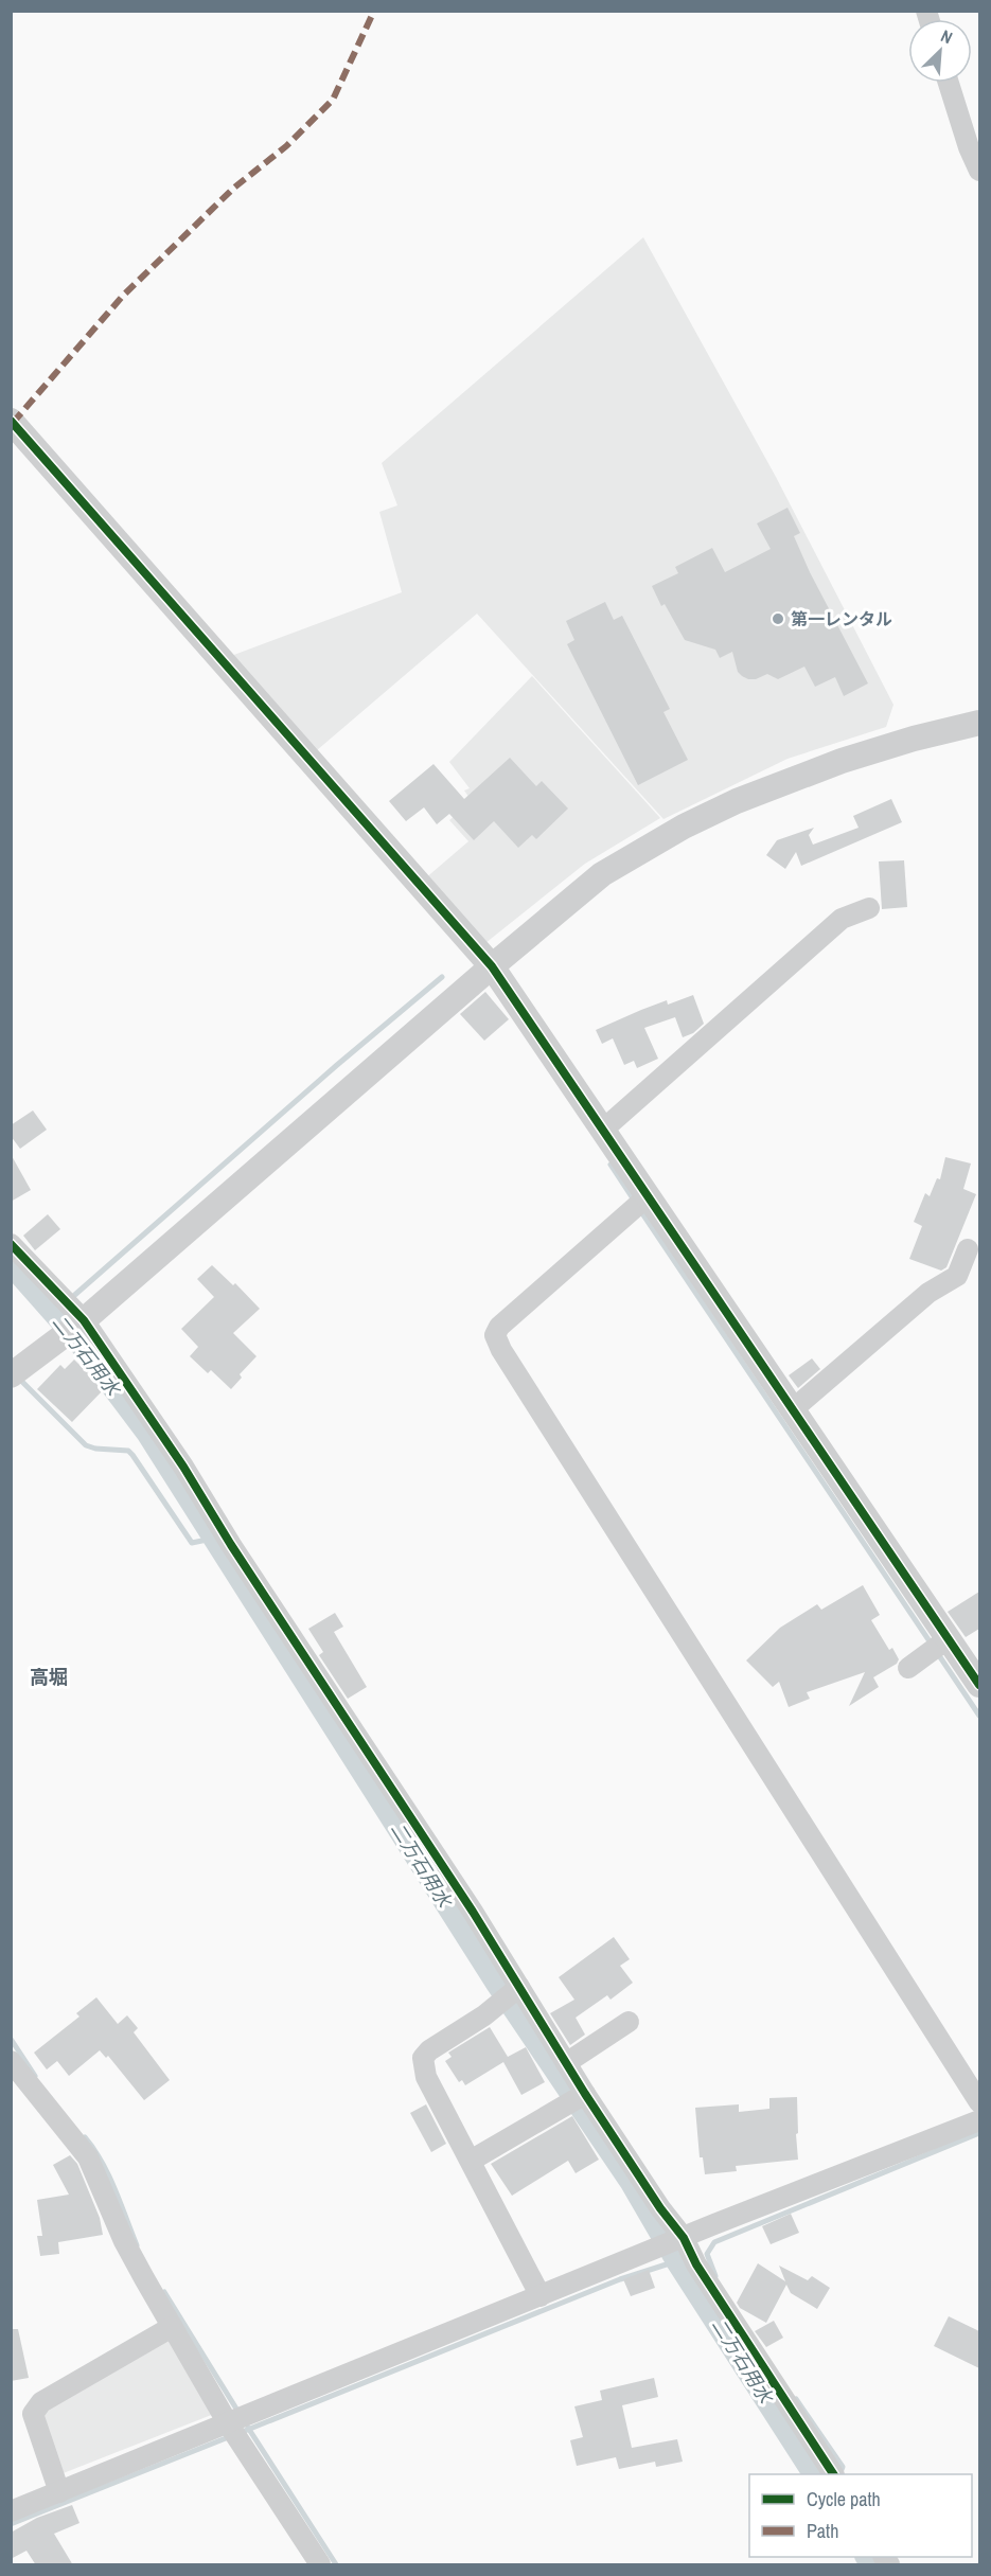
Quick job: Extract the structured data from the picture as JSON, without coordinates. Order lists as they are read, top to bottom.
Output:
{
  "districts": ["高堀"],
  "water": ["二万石用水"],
  "places": ["第一レンタル"],
  "legend": ["Cycle path", "Path"],
  "north": "top right"
}
